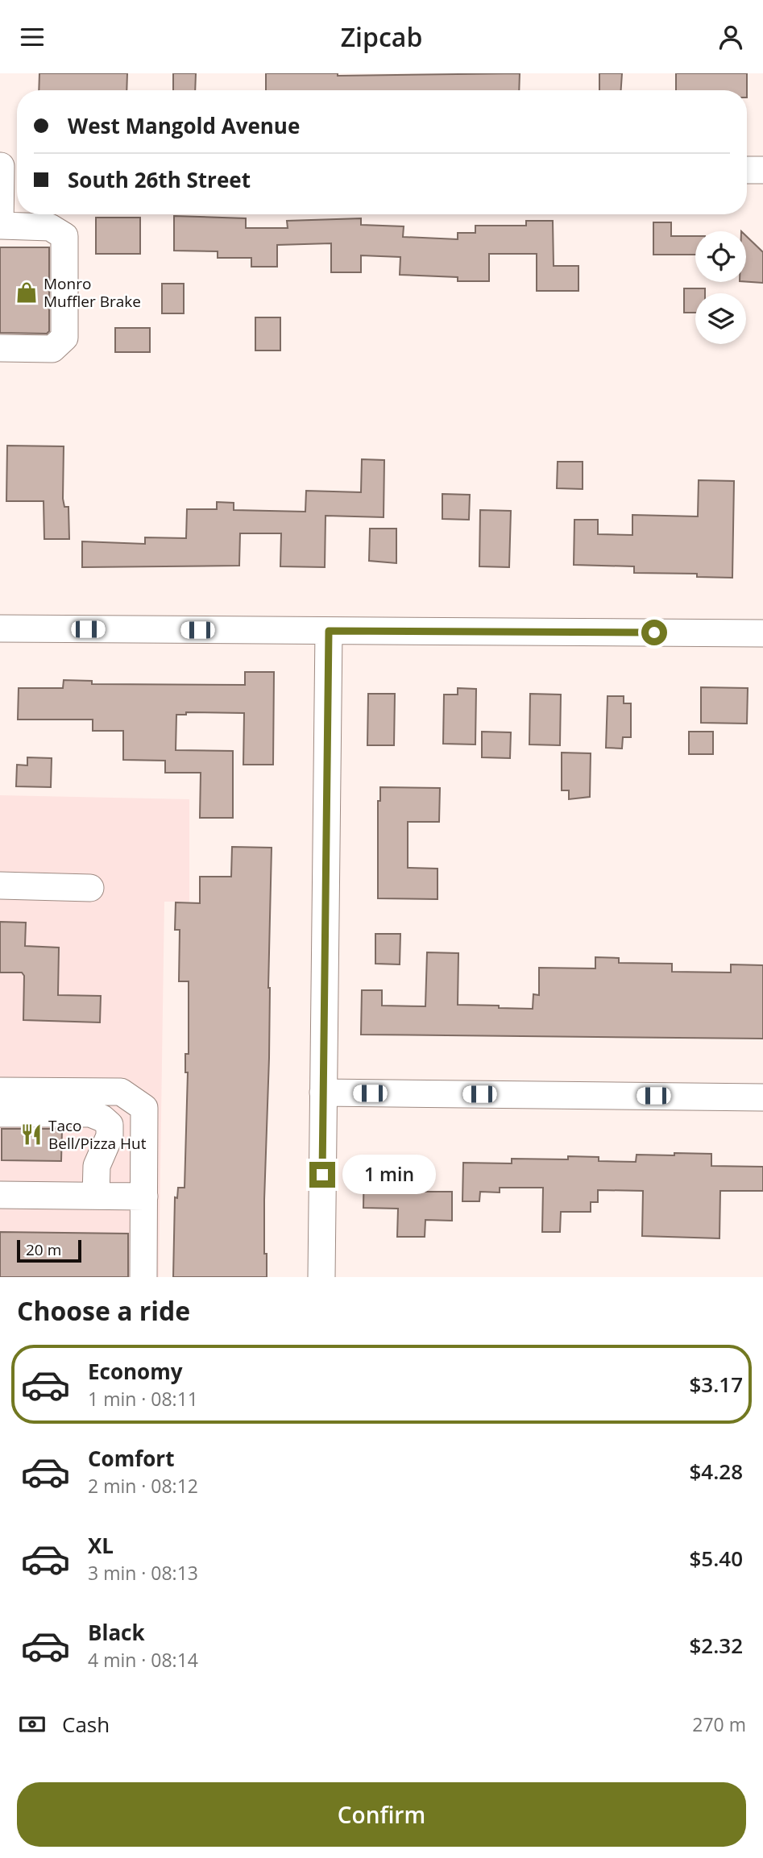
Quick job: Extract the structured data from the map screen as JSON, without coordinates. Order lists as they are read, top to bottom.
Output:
{
  "places": {
    "shop": ["Monro Muffler Brake"],
    "restaurant": ["Taco Bell/Pizza Hut"]
  },
  "scale_bar": "20 m",
  "page": {
    "header": "Zipcab",
    "banner": ["West Mangold Avenue", "South 26th Street"],
    "bubble": "1 min",
    "scale": "20 m",
    "heading": "Choose a ride",
    "list": [
      {
        "name": "Economy",
        "note": "1 min · 08:11",
        "value": "$3.17"
      },
      {
        "name": "Comfort",
        "note": "2 min · 08:12",
        "value": "$4.28"
      },
      {
        "name": "XL",
        "note": "3 min · 08:13",
        "value": "$5.40"
      },
      {
        "name": "Black",
        "note": "4 min · 08:14",
        "value": "$2.32"
      }
    ],
    "pay": ["Cash", "270 m"],
    "buttons": "Confirm"
  }
}
